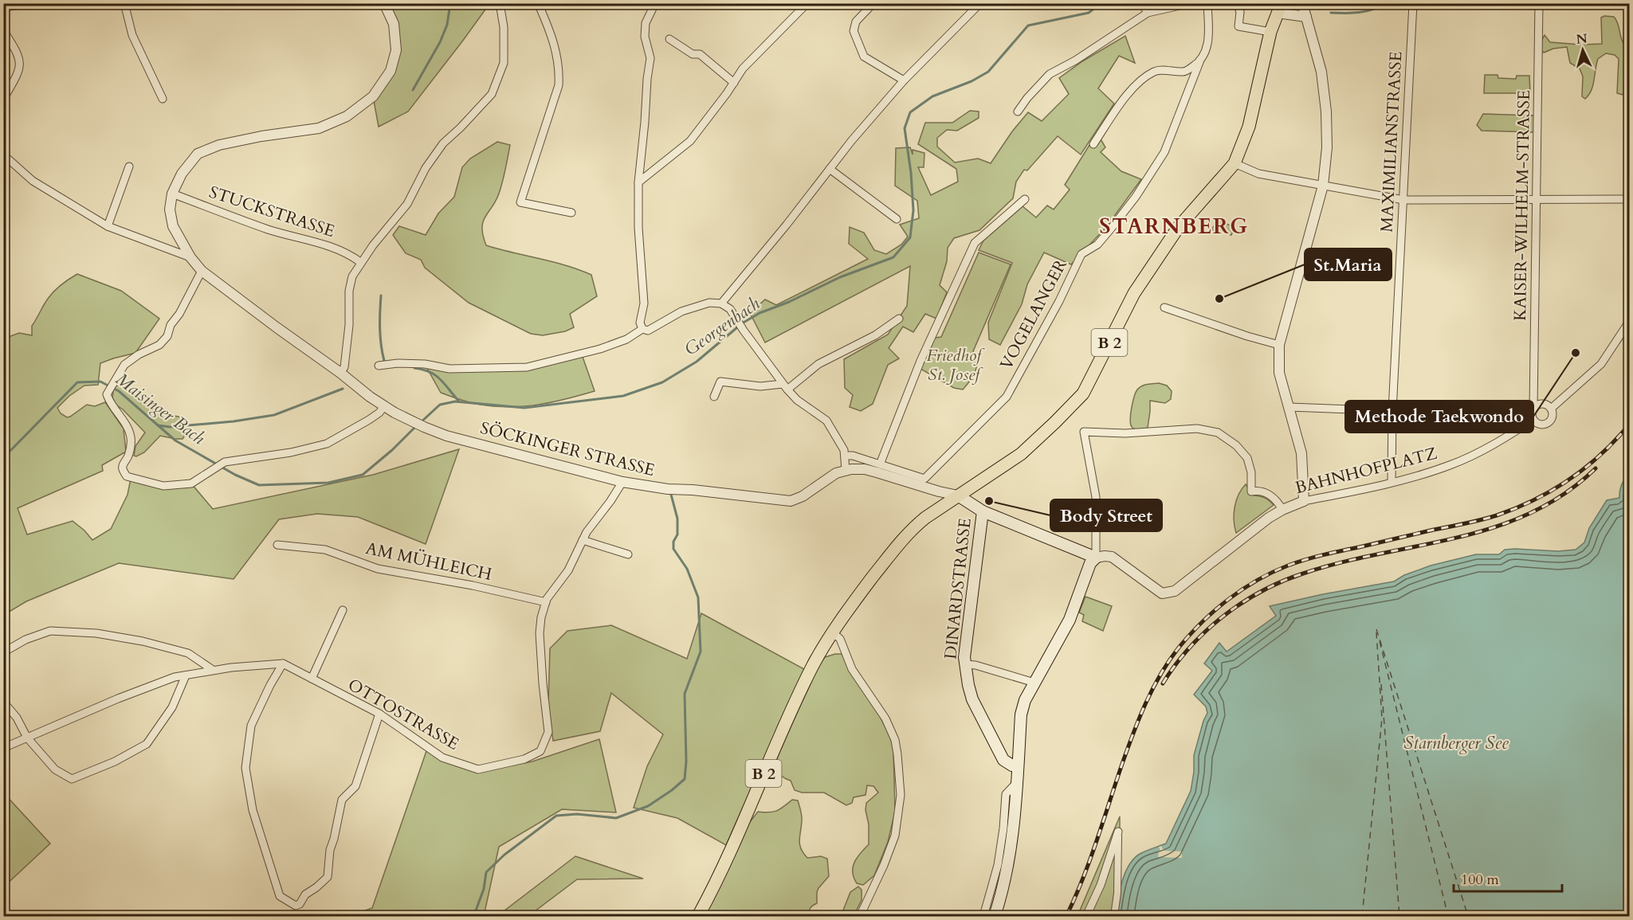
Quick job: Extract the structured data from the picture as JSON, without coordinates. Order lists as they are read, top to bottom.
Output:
{
  "streets": {
    "main road": ["B 2", "DINARDSTRASSE"],
    "street": [
      "MAXIMILIANSTRASSE",
      "KAISER-WILHELM-STRASSE",
      "STUCKSTRASSE",
      "VOGELANGER",
      "SÖCKINGER STRASSE",
      "BAHNHOFPLATZ",
      "AM MÜHLEICH",
      "OTTOSTRASSE"
    ]
  },
  "crossings": [
    ["MAXIMILIANSTRASSE", "BAHNHOFPLATZ"],
    ["KAISER-WILHELM-STRASSE", "BAHNHOFPLATZ"],
    ["STUCKSTRASSE", "SÖCKINGER STRASSE"],
    ["B 2", "SÖCKINGER STRASSE"],
    ["SÖCKINGER STRASSE", "OTTOSTRASSE"],
    ["AM MÜHLEICH", "OTTOSTRASSE"]
  ],
  "districts": ["STARNBERG"],
  "water": ["Georgenbach", "Maisinger Bach", "Starnberger See"],
  "parks": ["Friedhof St. Josef"],
  "places": ["St.Maria", "Methode Taekwondo", "Body Street"],
  "scale_bar": "100 m",
  "north": "top"
}
